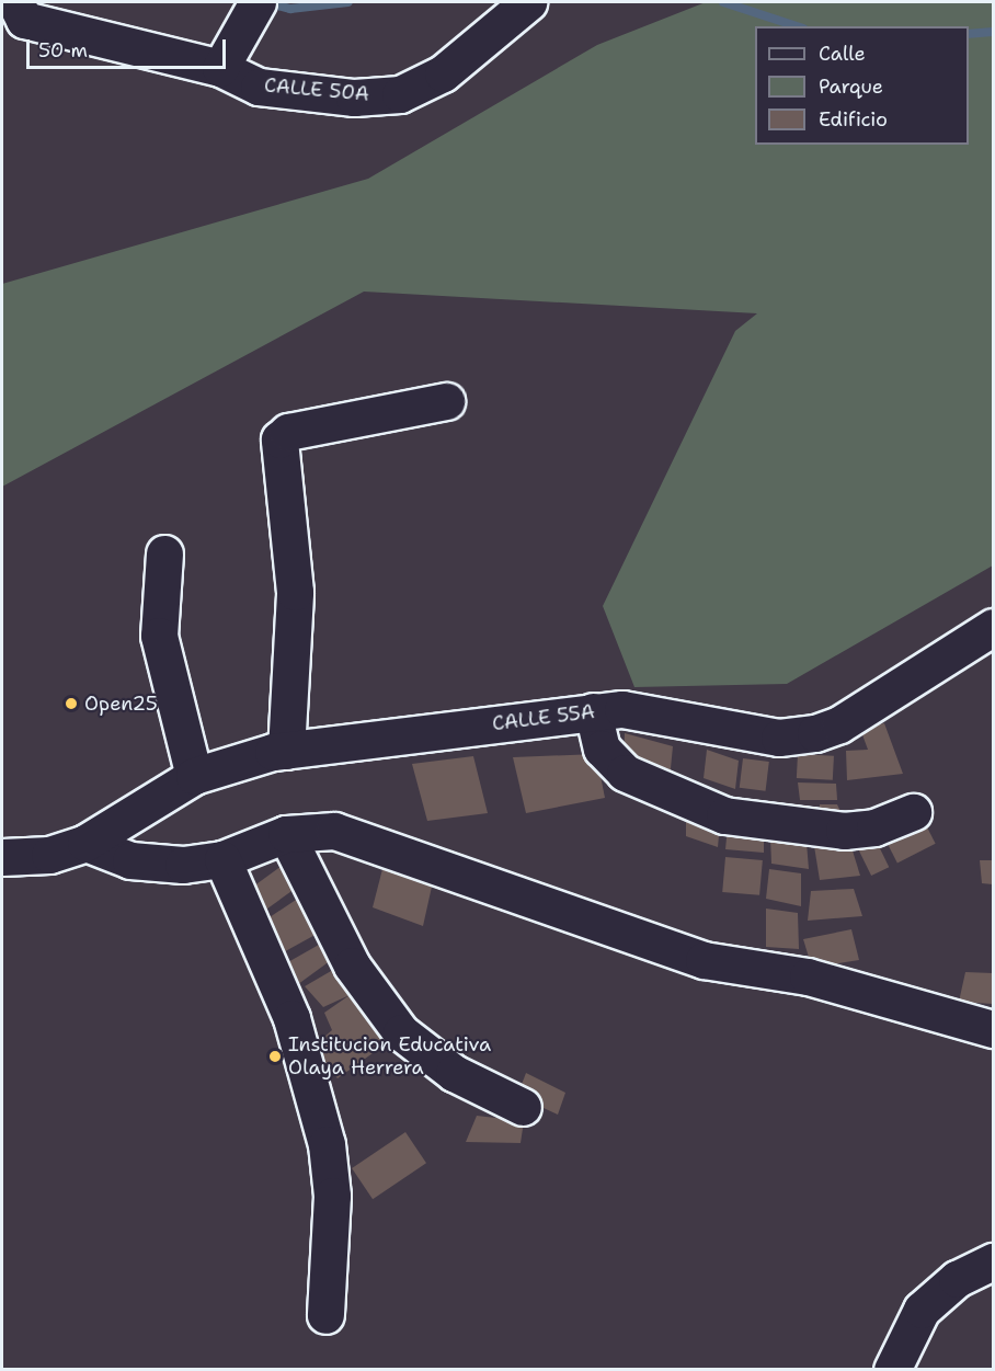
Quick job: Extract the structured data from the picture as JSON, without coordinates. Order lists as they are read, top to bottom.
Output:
{
  "streets": {
    "street": ["CALLE 50A", "CALLE 55A"]
  },
  "places": ["Open25", "Institucion Educativa Olaya Herrera"],
  "legend": ["Calle", "Parque", "Edificio"],
  "scale_bar": "50 m"
}
